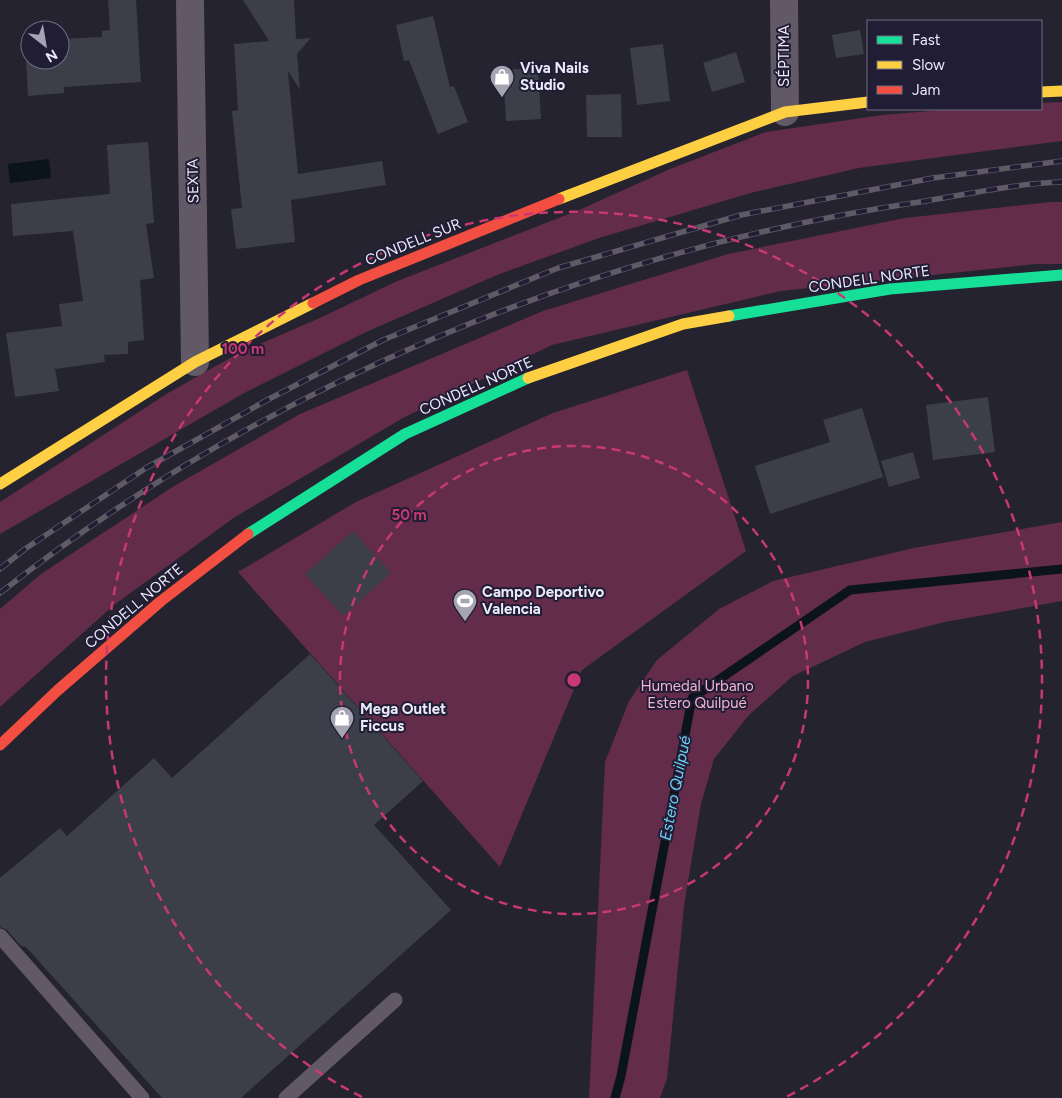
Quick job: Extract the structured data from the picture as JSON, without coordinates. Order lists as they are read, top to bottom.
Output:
{
  "streets": {
    "street": [
      "SÉPTIMA",
      "SEXTA",
      "CONDELL SUR",
      "CONDELL NORTE"
    ]
  },
  "crossings": [
    ["SÉPTIMA", "CONDELL SUR"],
    ["SEXTA", "CONDELL SUR"]
  ],
  "water": ["Estero Quilpué"],
  "parks": ["Humedal Urbano Estero Quilpué"],
  "places": {
    "shop": ["Viva Nails Studio", "Mega Outlet Ficcus"],
    "sports": ["Campo Deportivo Valencia"]
  },
  "legend": ["Fast", "Slow", "Jam"],
  "north": "bottom right",
  "rings": ["100 m", "50 m"]
}
